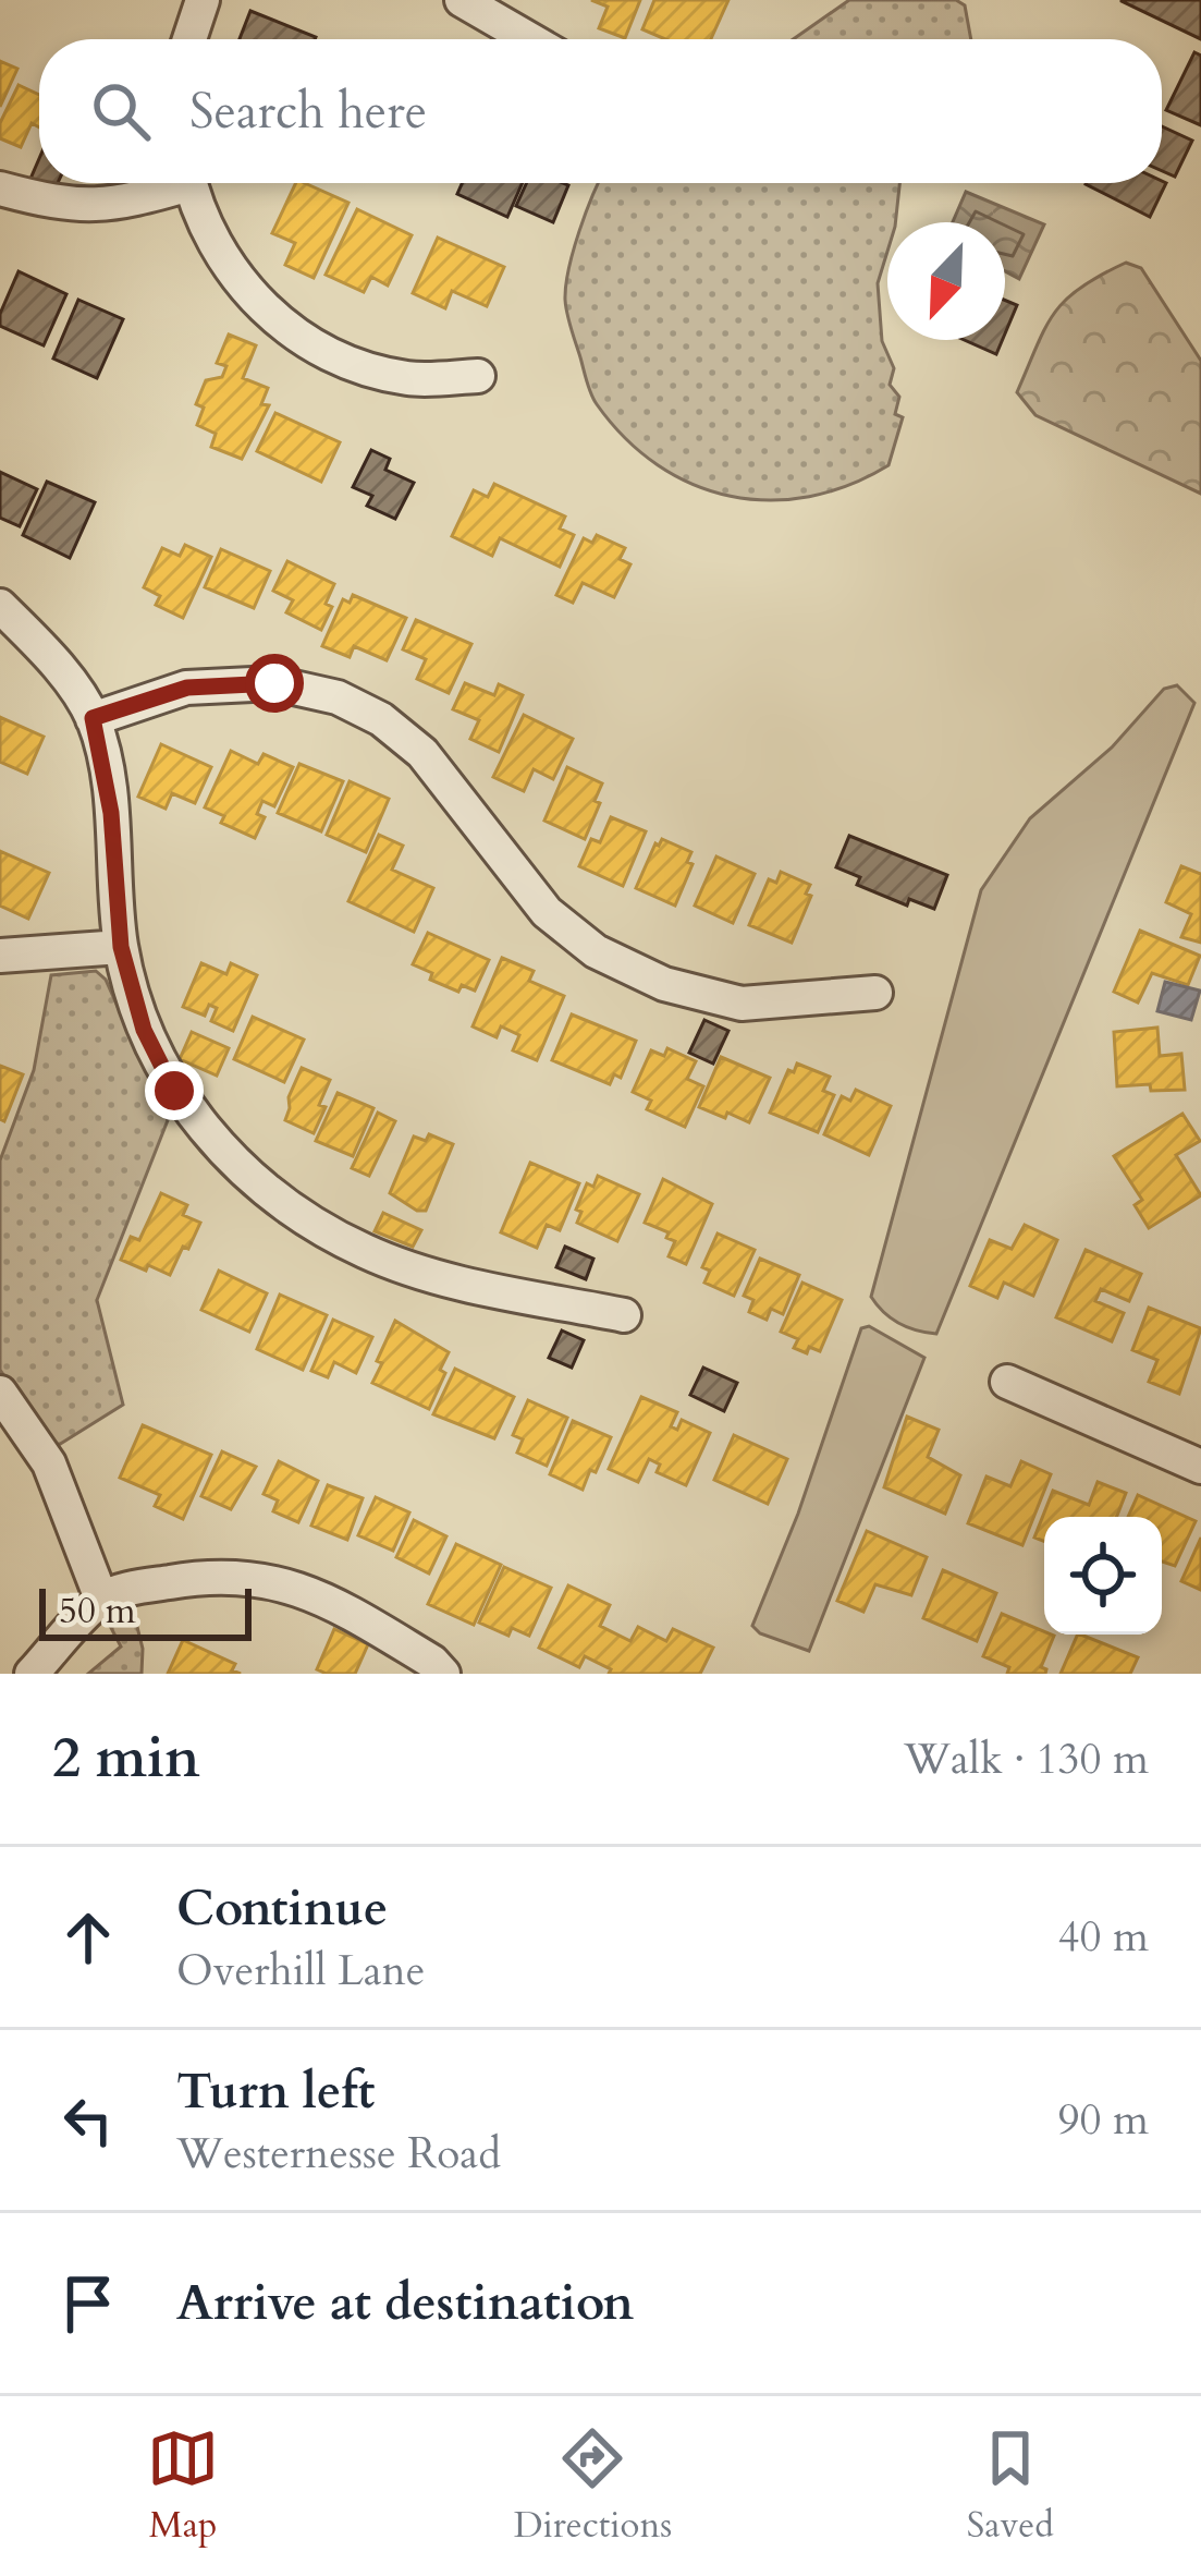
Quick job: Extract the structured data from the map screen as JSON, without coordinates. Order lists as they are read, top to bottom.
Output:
{
  "scale_bar": "50 m",
  "north": "bottom left",
  "page": {
    "search": "Search here",
    "scale": "50 m",
    "heading": ["2 min", "Walk · 130 m"],
    "list": [
      ["Continue", "Overhill Lane", "40 m"],
      ["Turn left", "Westernesse Road", "90 m"],
      "Arrive at destination"
    ],
    "nav": ["Map", "Directions", "Saved"]
  }
}
